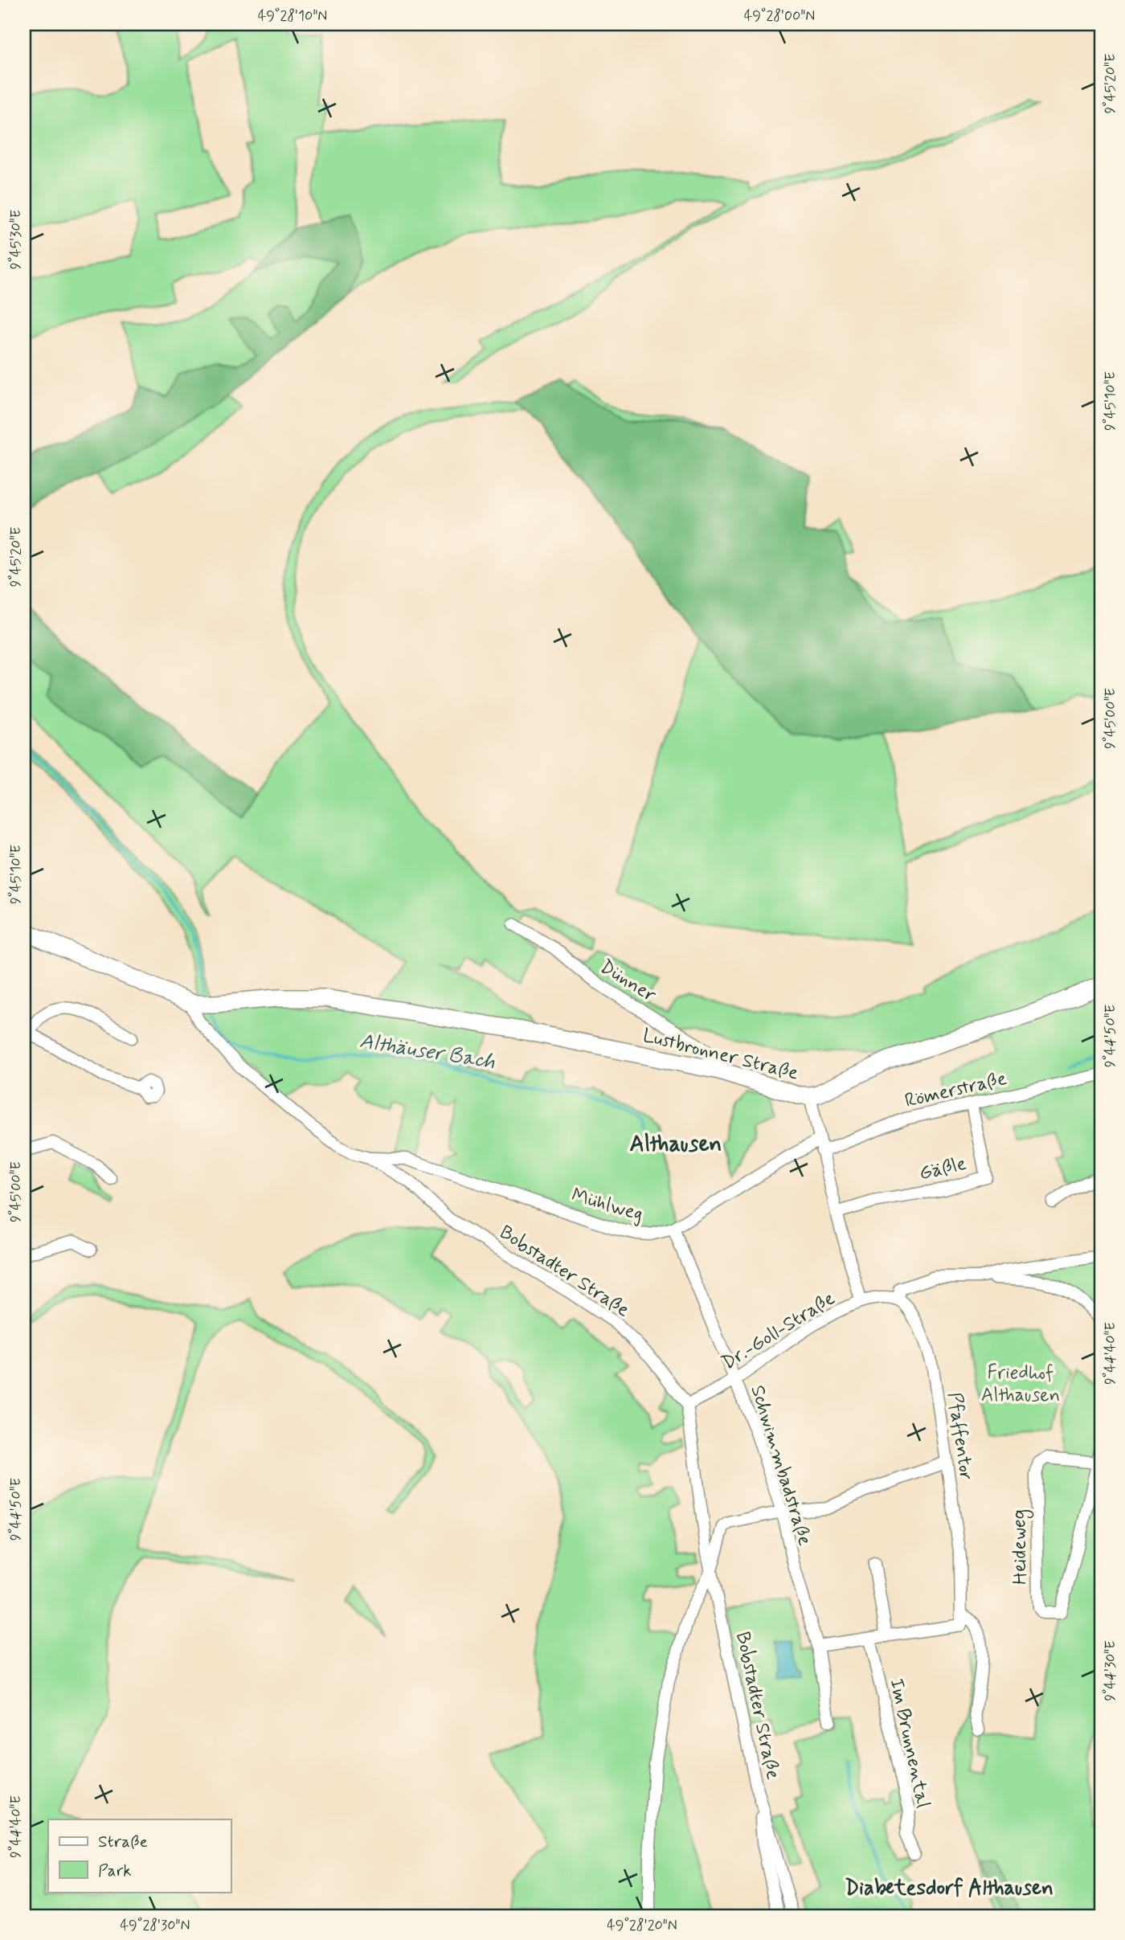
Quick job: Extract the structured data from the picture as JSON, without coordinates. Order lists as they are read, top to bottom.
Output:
{
  "streets": {
    "street": [
      "Dünner",
      "Lustbronner Straße",
      "Römerstraße",
      "Gäßle",
      "Mühlweg",
      "Bobstadter Straße",
      "Dr.-Goll-Straße",
      "Pfaffentor",
      "Schwimmbadstraße",
      "Heideweg",
      "Im Brunnental"
    ]
  },
  "crossings": [
    ["Dünner", "Lustbronner Straße"],
    ["Lustbronner Straße", "Bobstadter Straße"],
    ["Lustbronner Straße", "Dr.-Goll-Straße"],
    ["Römerstraße", "Gäßle"],
    ["Römerstraße", "Mühlweg"],
    ["Römerstraße", "Dr.-Goll-Straße"],
    ["Gäßle", "Dr.-Goll-Straße"],
    ["Mühlweg", "Bobstadter Straße"],
    ["Mühlweg", "Dr.-Goll-Straße"],
    ["Mühlweg", "Schwimmbadstraße"],
    ["Bobstadter Straße", "Dr.-Goll-Straße"],
    ["Dr.-Goll-Straße", "Schwimmbadstraße"]
  ],
  "districts": ["Althausen", "Diabetesdorf Althausen"],
  "water": ["Althäuser Bach"],
  "parks": ["Friedhof Althausen"],
  "legend": ["Straße", "Park"],
  "coordinates": [
    "49°28'10\"N",
    "49°28'00\"N",
    "9°45'20\"E",
    "9°45'30\"E",
    "9°45'10\"E",
    "9°45'00\"E",
    "9°44'50\"E",
    "9°44'40\"E",
    "9°44'30\"E",
    "49°28'30\"N",
    "49°28'20\"N"
  ]
}
